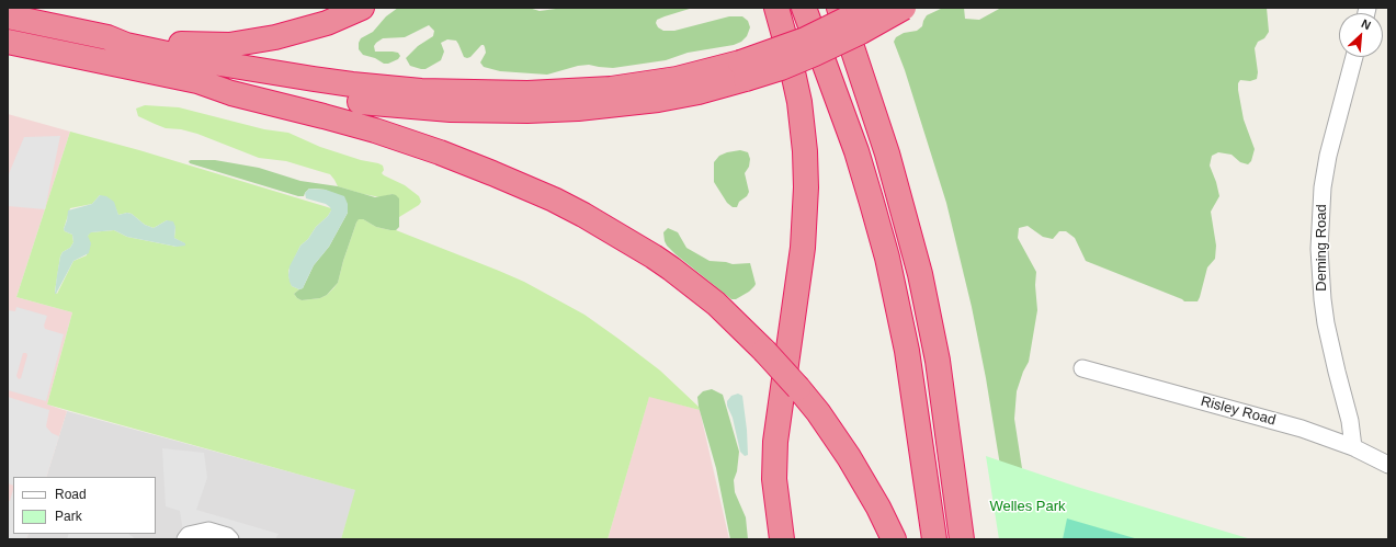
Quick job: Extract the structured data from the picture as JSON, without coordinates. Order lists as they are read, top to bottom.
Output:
{
  "streets": {
    "street": ["Deming Road", "Risley Road"]
  },
  "crossings": [
    ["Deming Road", "Risley Road"]
  ],
  "parks": ["Welles Park"],
  "legend": ["Road", "Park"],
  "north": "top right"
}
